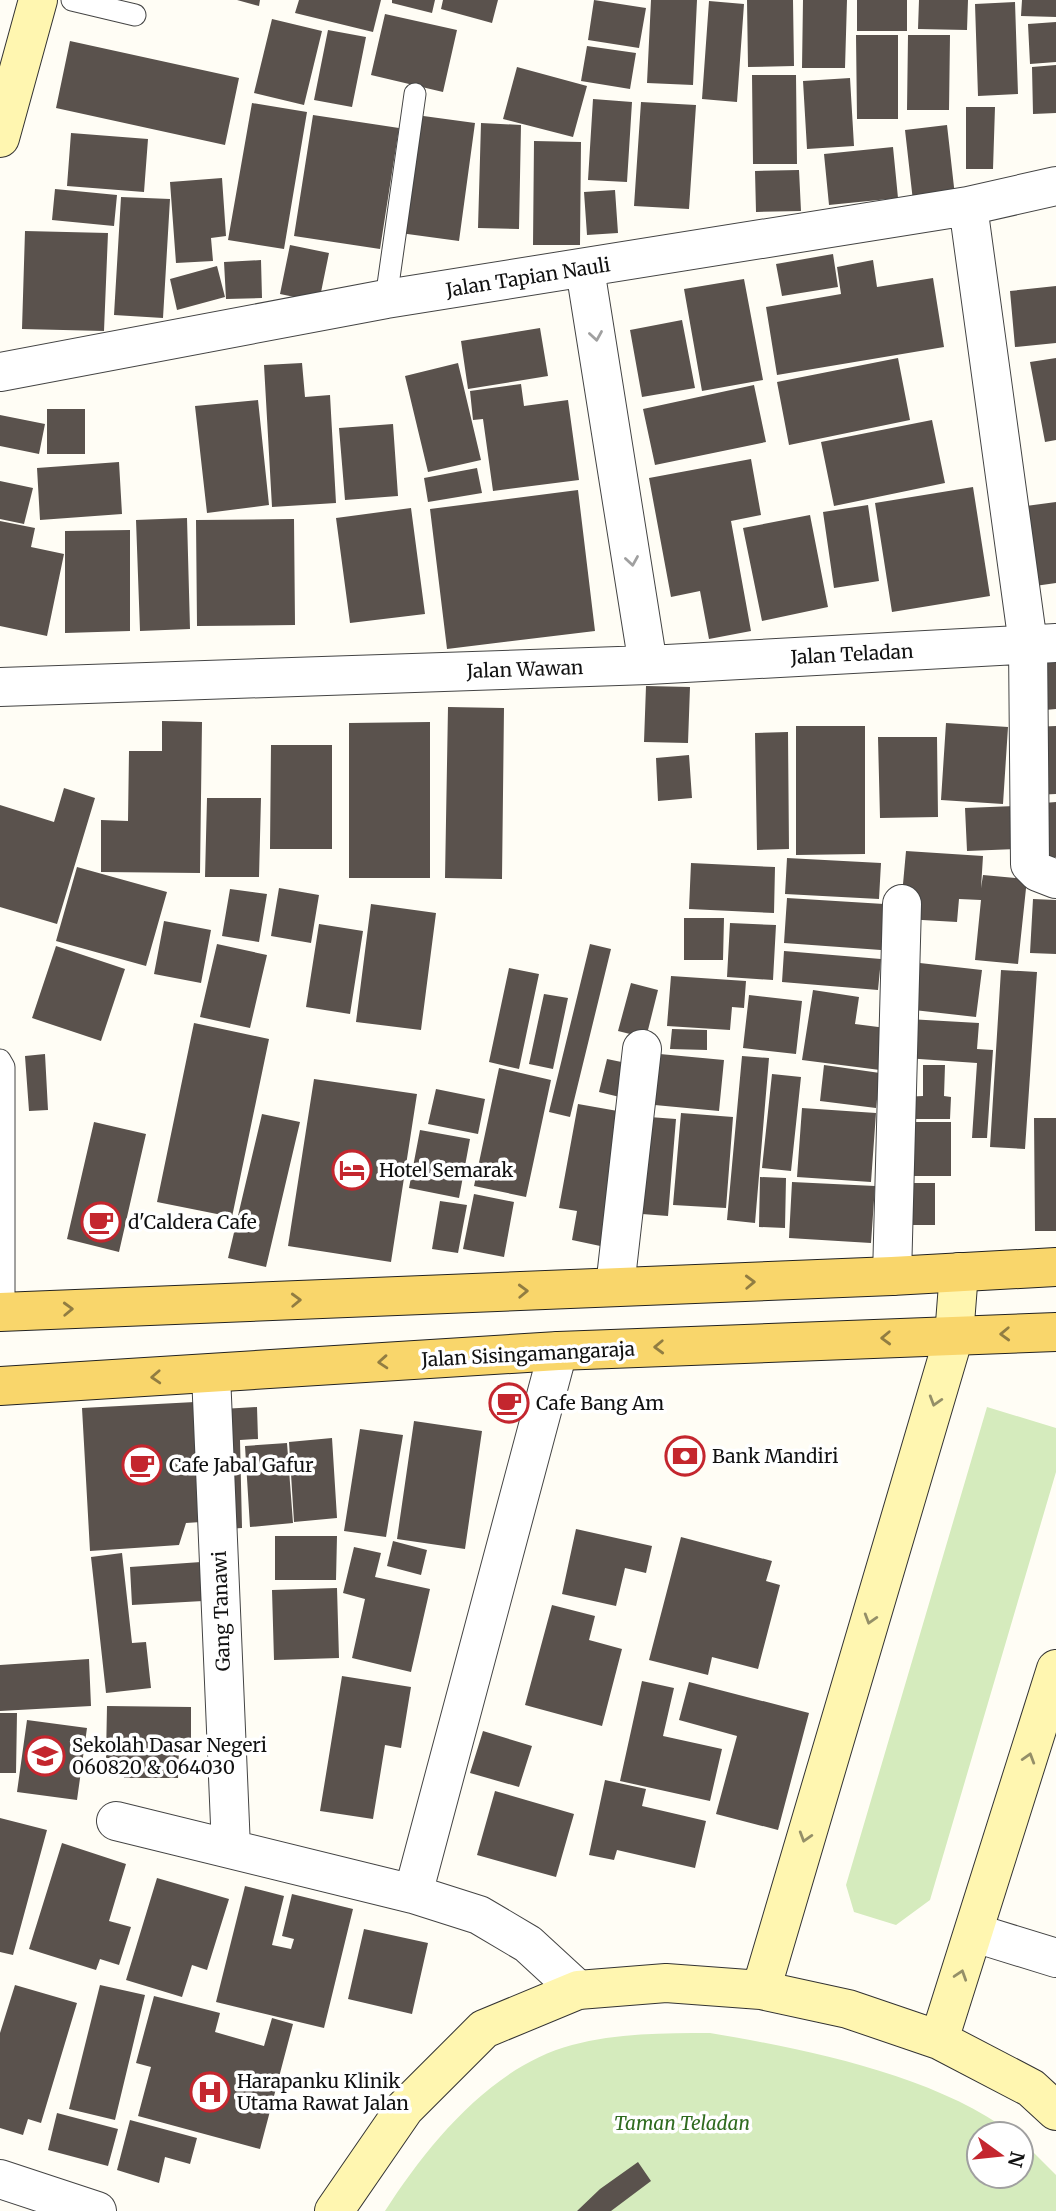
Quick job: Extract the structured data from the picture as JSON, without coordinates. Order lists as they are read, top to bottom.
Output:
{
  "streets": {
    "main road": ["Jalan Sisingamangaraja"],
    "street": [
      "Jalan Tapian Nauli",
      "Jalan Teladan",
      "Jalan Wawan",
      "Gang Tanawi"
    ]
  },
  "crossings": [
    ["Jalan Teladan", "Jalan Wawan"],
    ["Jalan Sisingamangaraja", "Gang Tanawi"]
  ],
  "parks": ["Taman Teladan"],
  "places": {
    "hotel": ["Hotel Semarak"],
    "cafe": ["d'Caldera Cafe", "Cafe Bang Am", "Cafe Jabal Gafur"],
    "bank": ["Bank Mandiri"],
    "school or university": ["Sekolah Dasar Negeri 060820 & 064030"],
    "hospital": ["Harapanku Klinik Utama Rawat Jalan"]
  },
  "north": "right"
}
